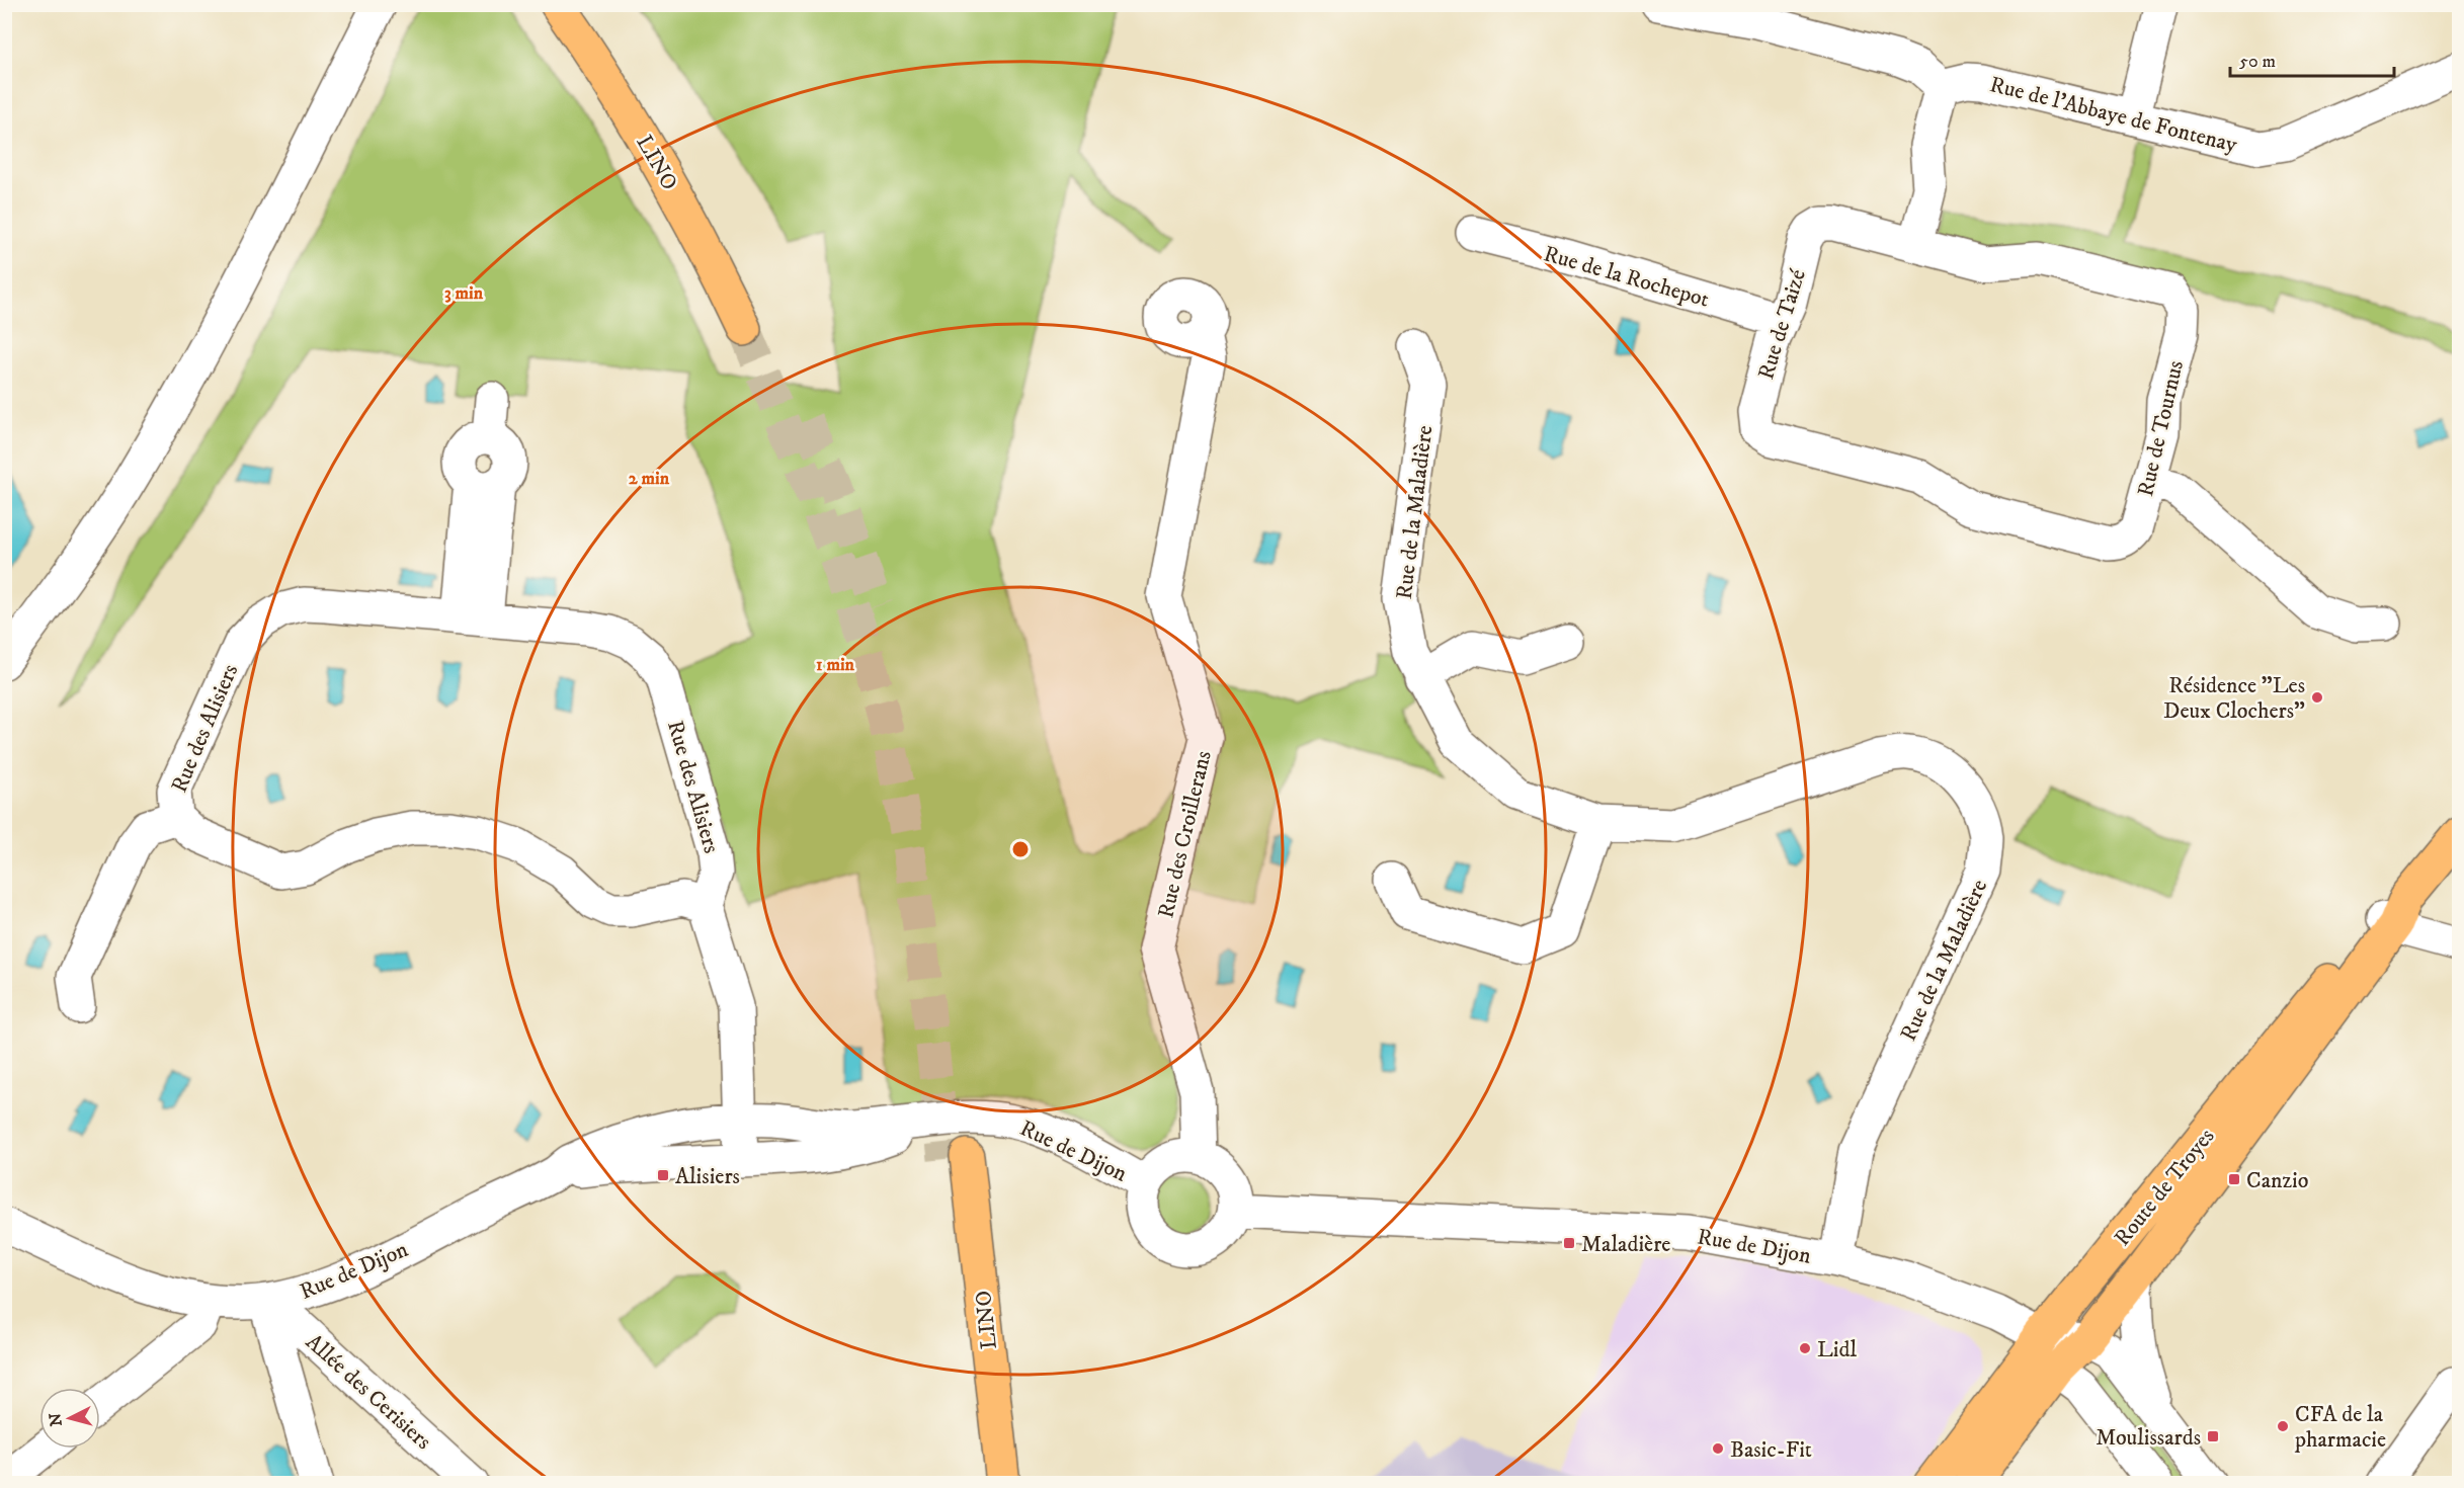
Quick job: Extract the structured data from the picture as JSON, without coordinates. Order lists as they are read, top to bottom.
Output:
{
  "streets": {
    "main road": ["LINO", "Route de Troyes"],
    "street": [
      "Rue de l'Abbaye de Fontenay",
      "Rue de la Rochepot",
      "Rue de Taizé",
      "Rue de Tournus",
      "Rue de la Maladière",
      "Rue des Alisiers",
      "Rue des Croillerans",
      "Rue de Dijon",
      "Allée des Cerisiers"
    ]
  },
  "crossings": [
    ["Rue de la Rochepot", "Rue de Taizé"],
    ["Rue de Taizé", "Rue de Tournus"],
    ["Rue de la Maladière", "Rue de Dijon"],
    ["Rue des Croillerans", "Rue de Dijon"],
    ["Rue de Dijon", "Route de Troyes"],
    ["Rue de Dijon", "Allée des Cerisiers"]
  ],
  "places": {
    "other": [
      "Résidence \"Les Deux Clochers\"",
      "Lidl",
      "CFA de la pharmacie",
      "Basic-Fit"
    ],
    "transit": [
      "Alisiers",
      "Canzio",
      "Maladière",
      "Moulissards"
    ]
  },
  "scale_bar": "50 m",
  "north": "left",
  "rings": ["3 min", "2 min", "1 min"]
}
